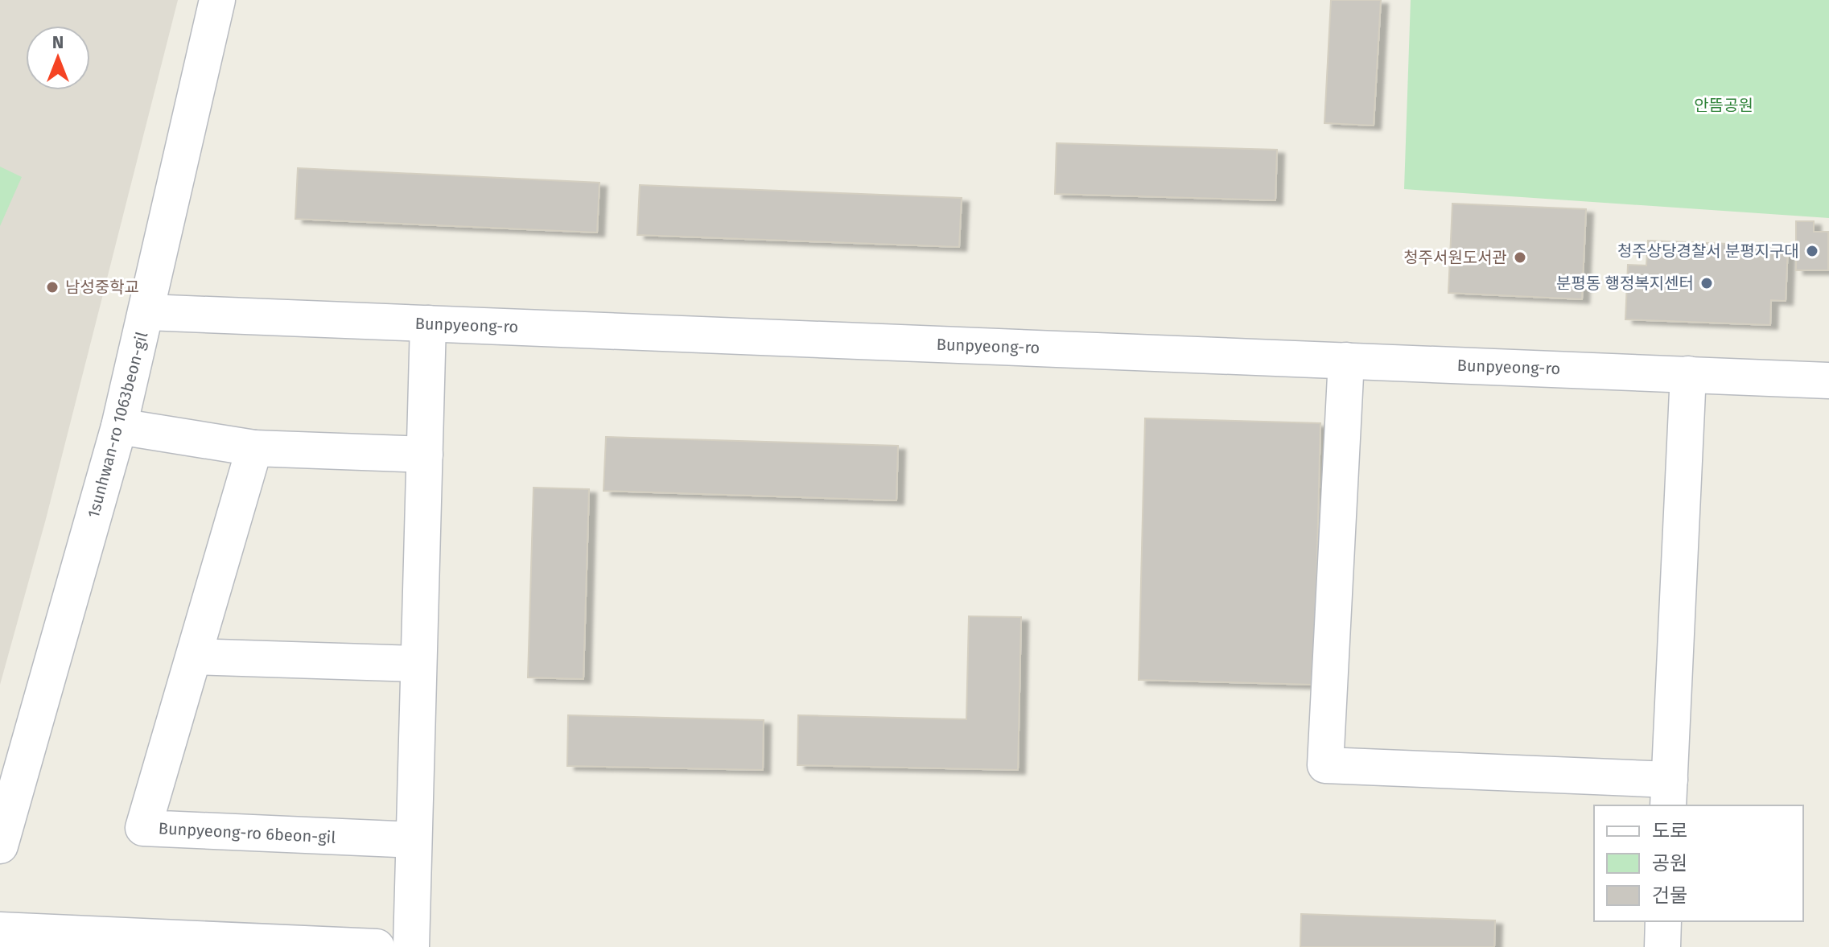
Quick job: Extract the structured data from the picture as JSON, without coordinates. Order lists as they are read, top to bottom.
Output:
{
  "streets": {
    "street": ["Bunpyeong-ro", "1sunhwan-ro 1063beon-gil", "Bunpyeong-ro 6beon-gil"]
  },
  "crossings": [
    ["Bunpyeong-ro", "1sunhwan-ro 1063beon-gil"]
  ],
  "parks": ["안뜸공원"],
  "places": [
    "청주상당경찰서 분평지구대",
    "청주서원도서관",
    "분평동 행정복지센터",
    "남성중학교"
  ],
  "legend": ["도로", "공원", "건물"],
  "north": "top"
}
